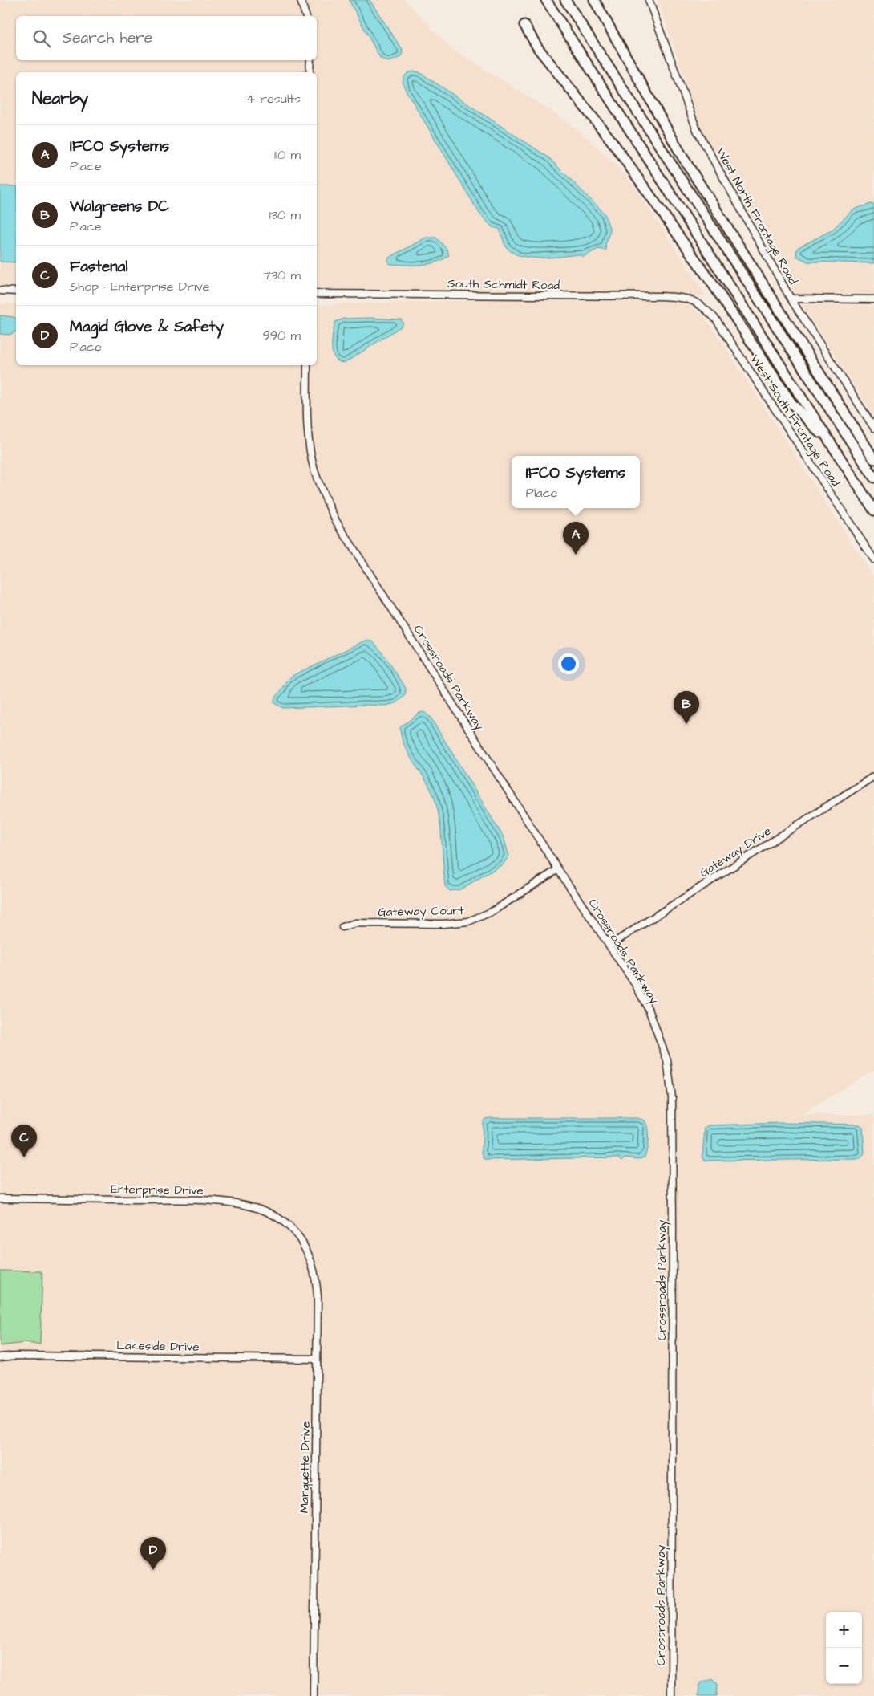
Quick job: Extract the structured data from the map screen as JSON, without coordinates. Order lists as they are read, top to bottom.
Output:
{
  "streets": {
    "street": [
      "West North Frontage Road",
      "South Schmidt Road",
      "West South Frontage Road",
      "Crossroads Parkway",
      "Gateway Drive",
      "Gateway Court",
      "Enterprise Drive",
      "Lakeside Drive",
      "Marquette Drive"
    ]
  },
  "crossings": [
    ["South Schmidt Road", "West South Frontage Road"],
    ["Crossroads Parkway", "Gateway Drive"],
    ["Crossroads Parkway", "Gateway Court"],
    ["Enterprise Drive", "Marquette Drive"],
    ["Lakeside Drive", "Marquette Drive"]
  ],
  "page": {
    "search": "Search here",
    "heading": ["Nearby", "4 results"],
    "list": [
      {
        "mark": "A",
        "name": "IFCO Systems",
        "note": "Place",
        "value": "110 m"
      },
      {
        "mark": "B",
        "name": "Walgreens DC",
        "note": "Place",
        "value": "130 m"
      },
      {
        "mark": "C",
        "name": "Fastenal",
        "note": "Shop · Enterprise Drive",
        "value": "730 m"
      },
      {
        "mark": "D",
        "name": "Magid Glove & Safety",
        "note": "Place",
        "value": "990 m"
      }
    ],
    "popup": ["IFCO Systems", "Place"],
    "pins": [
      "A",
      "B",
      "C",
      "D"
    ],
    "map_buttons": ["+", "−"]
  }
}
